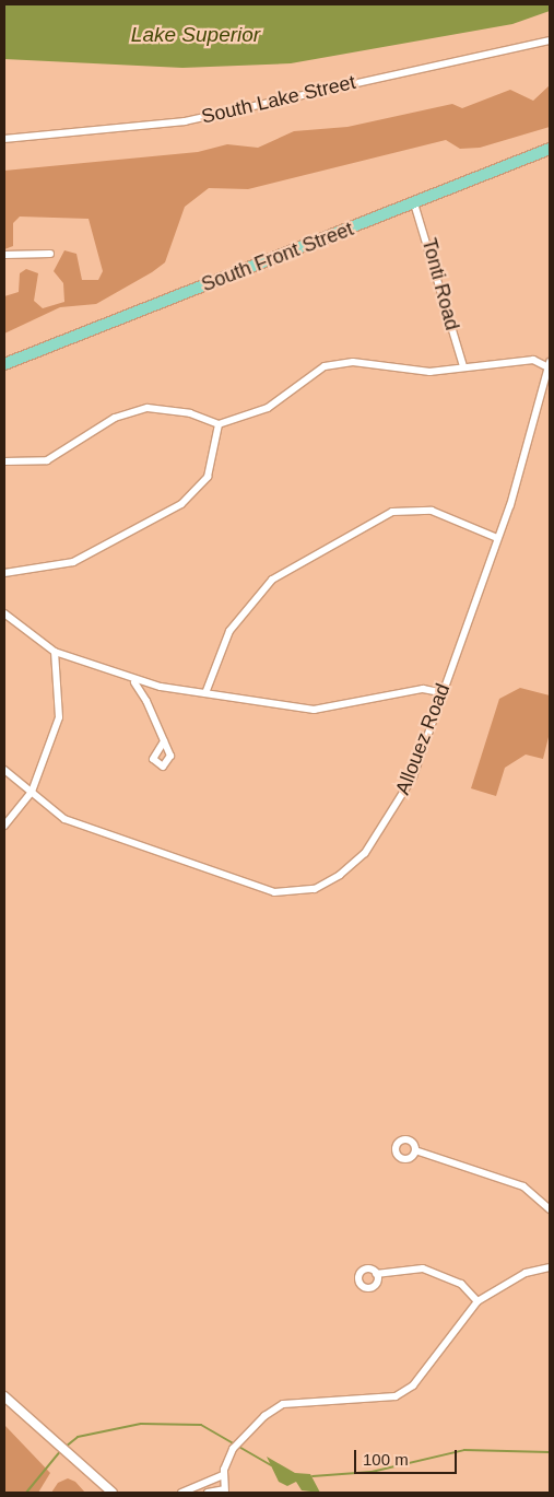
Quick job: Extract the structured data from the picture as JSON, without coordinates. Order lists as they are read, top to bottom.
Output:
{
  "streets": {
    "highway": ["South Front Street"],
    "street": ["South Lake Street", "Tonti Road", "Allouez Road"]
  },
  "crossings": [
    ["South Front Street", "Tonti Road"]
  ],
  "water": ["Lake Superior"],
  "scale_bar": "100 m"
}
